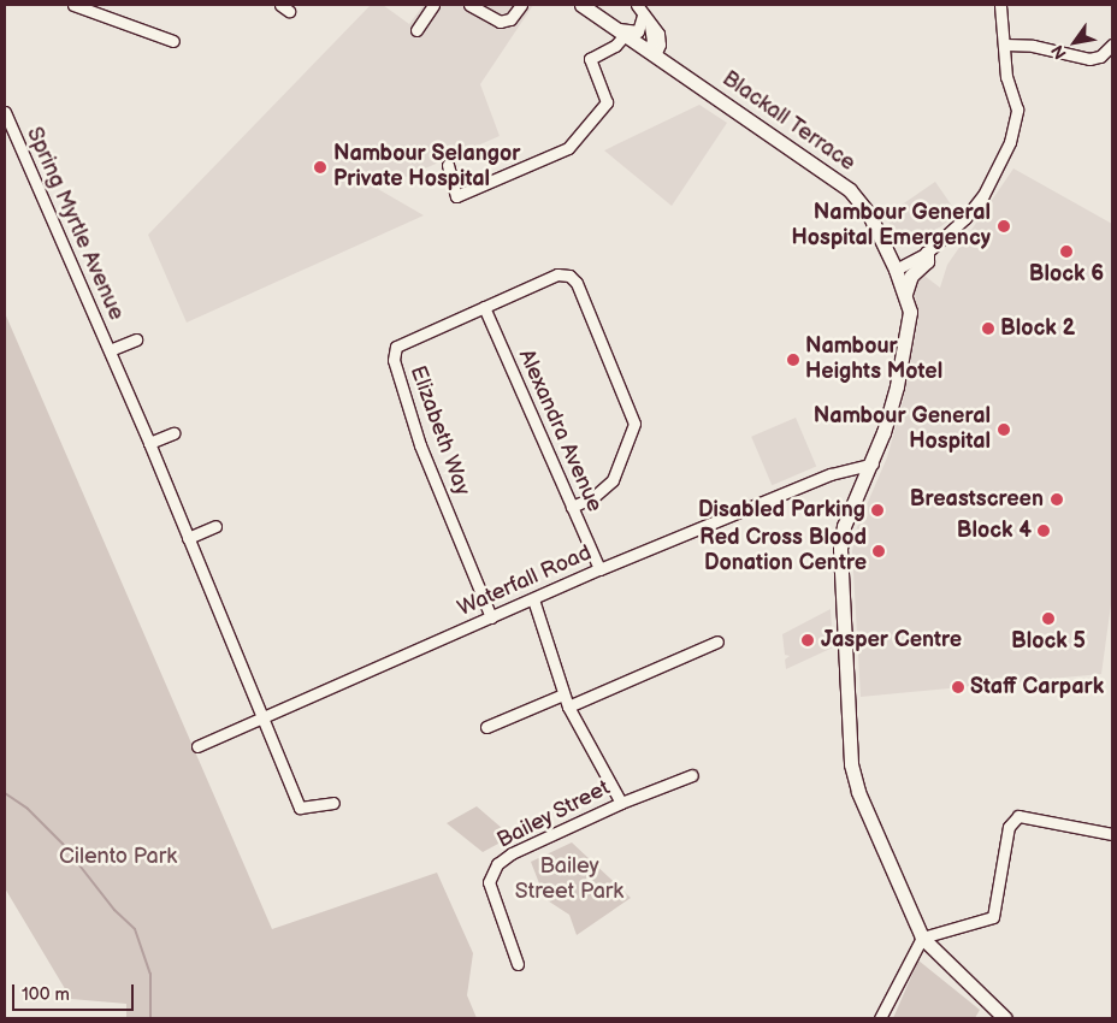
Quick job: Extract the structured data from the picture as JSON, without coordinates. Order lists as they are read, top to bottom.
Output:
{
  "streets": {
    "main road": ["Blackall Terrace"],
    "street": [
      "Spring Myrtle Avenue",
      "Elizabeth Way",
      "Alexandra Avenue",
      "Waterfall Road",
      "Bailey Street"
    ]
  },
  "crossings": [
    ["Blackall Terrace", "Waterfall Road"],
    ["Spring Myrtle Avenue", "Waterfall Road"],
    ["Elizabeth Way", "Alexandra Avenue"],
    ["Elizabeth Way", "Waterfall Road"],
    ["Alexandra Avenue", "Waterfall Road"]
  ],
  "parks": ["Cilento Park", "Bailey Street Park"],
  "places": [
    "Nambour Selangor Private Hospital",
    "Nambour General Hospital Emergency",
    "Block 6",
    "Block 2",
    "Nambour Heights Motel",
    "Nambour General Hospital",
    "Breastscreen",
    "Disabled Parking",
    "Block 4",
    "Red Cross Blood Donation Centre",
    "Block 5",
    "Jasper Centre",
    "Staff Carpark"
  ],
  "scale_bar": "100 m",
  "north": "bottom left"
}
